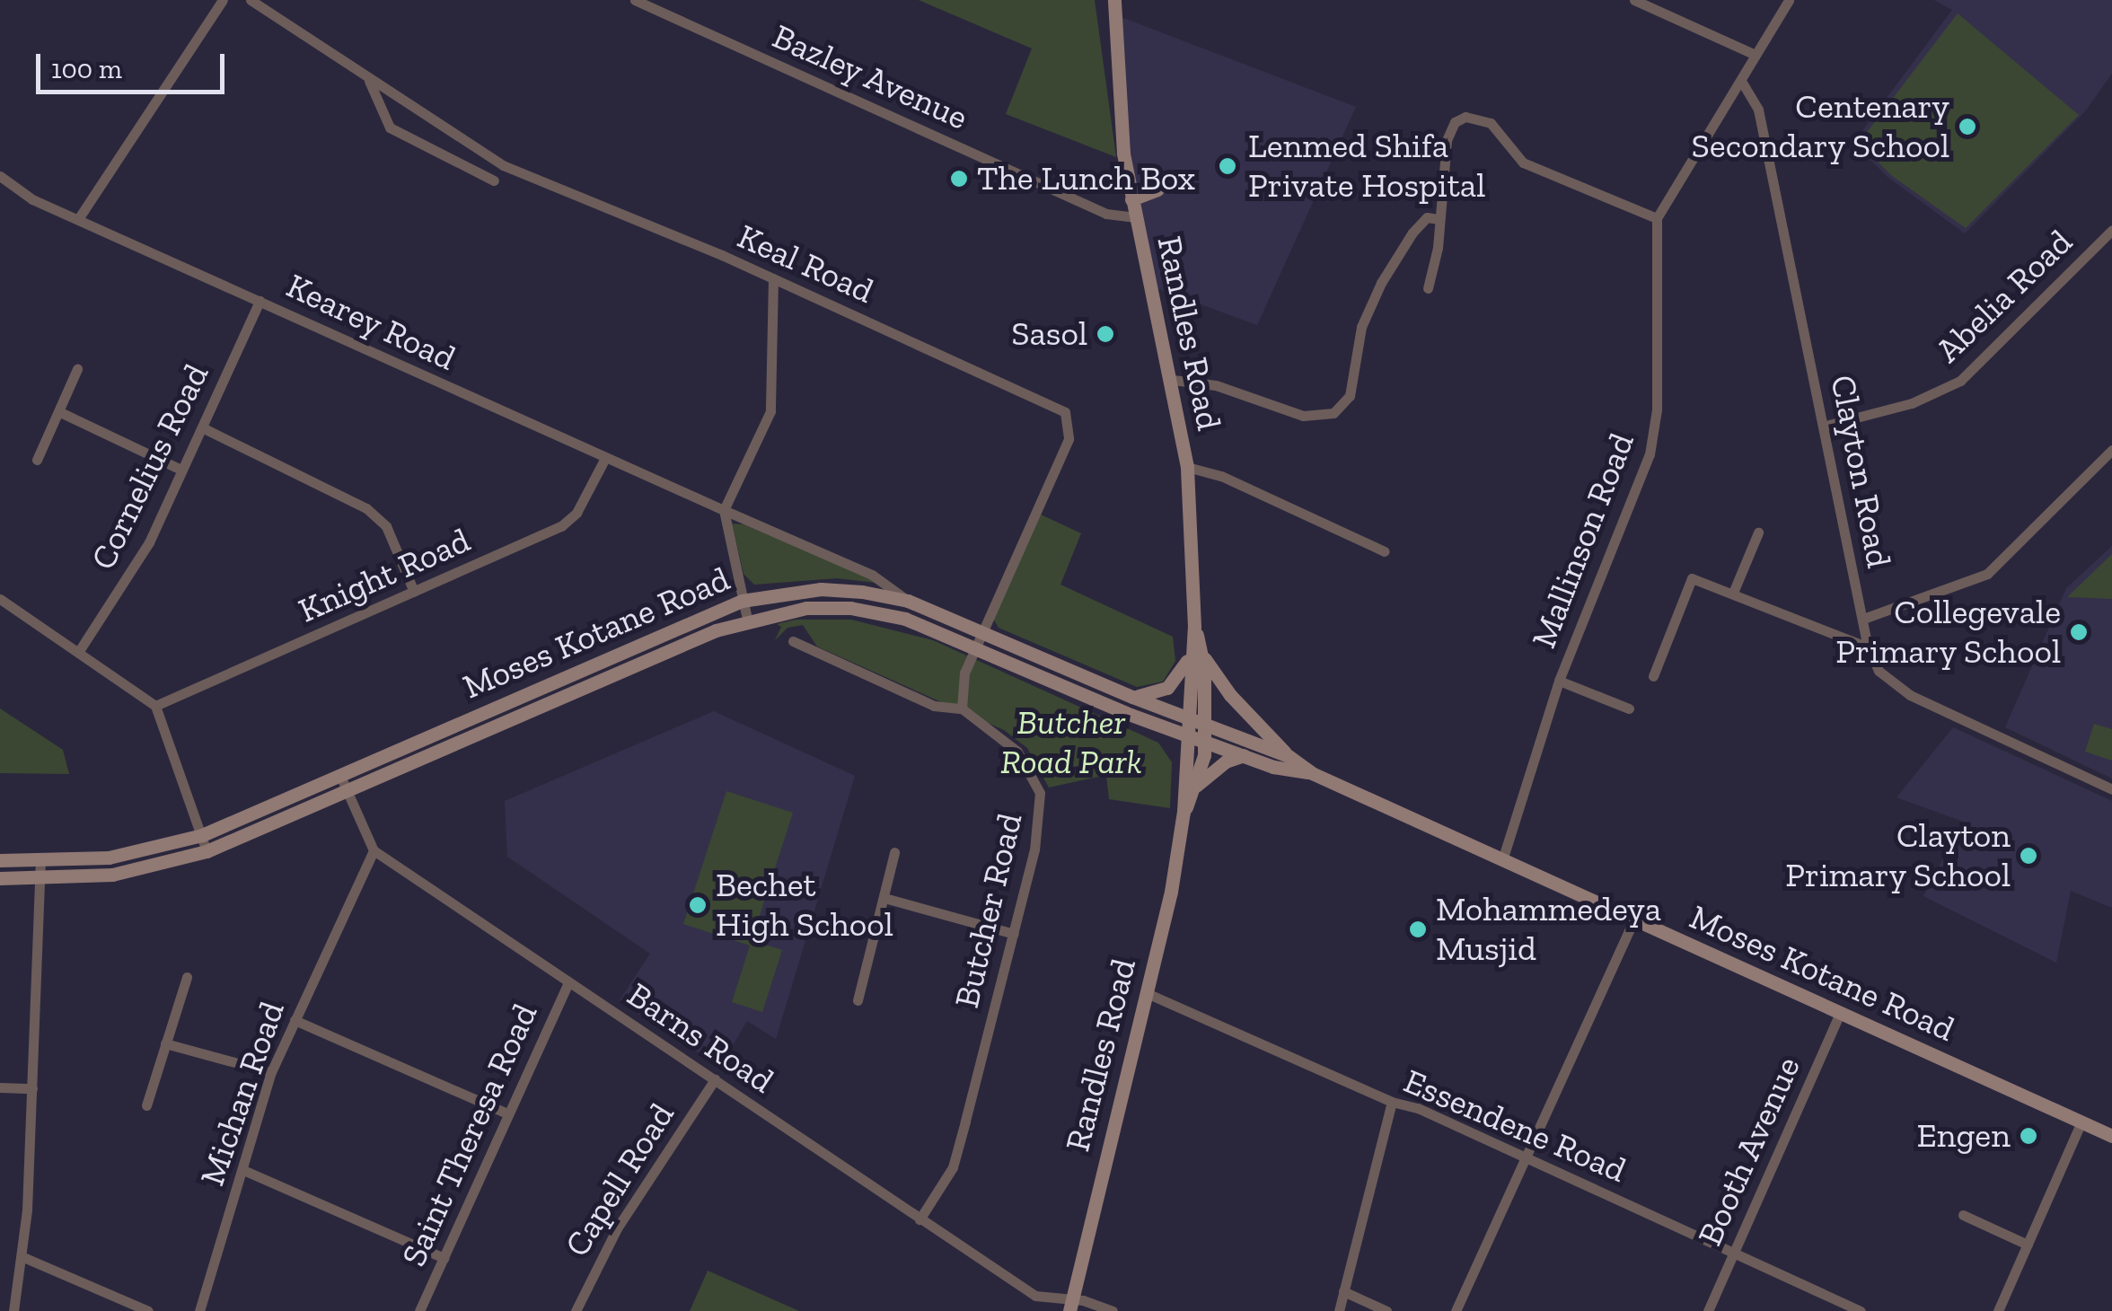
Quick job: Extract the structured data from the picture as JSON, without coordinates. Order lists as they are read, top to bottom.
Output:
{
  "streets": {
    "street": [
      "Bazley Avenue",
      "Keal Road",
      "Abelia Road",
      "Kearey Road",
      "Randles Road",
      "Cornelius Road",
      "Clayton Road",
      "Mallinson Road",
      "Knight Road",
      "Moses Kotane Road",
      "Butcher Road",
      "Barns Road",
      "Michan Road",
      "Essendene Road",
      "Saint Theresa Road",
      "Booth Avenue",
      "Capell Road"
    ]
  },
  "crossings": [
    ["Bazley Avenue", "Randles Road"],
    ["Keal Road", "Moses Kotane Road"],
    ["Keal Road", "Butcher Road"],
    ["Abelia Road", "Clayton Road"],
    ["Kearey Road", "Cornelius Road"],
    ["Kearey Road", "Knight Road"],
    ["Kearey Road", "Moses Kotane Road"],
    ["Randles Road", "Moses Kotane Road"],
    ["Randles Road", "Barns Road"],
    ["Randles Road", "Essendene Road"],
    ["Mallinson Road", "Moses Kotane Road"],
    ["Moses Kotane Road", "Booth Avenue"],
    ["Butcher Road", "Barns Road"],
    ["Barns Road", "Michan Road"],
    ["Barns Road", "Saint Theresa Road"],
    ["Barns Road", "Capell Road"],
    ["Essendene Road", "Booth Avenue"]
  ],
  "parks": ["Butcher Road Park"],
  "places": [
    "Centenary Secondary School",
    "Lenmed Shifa Private Hospital",
    "The Lunch Box",
    "Sasol",
    "Collegevale Primary School",
    "Clayton Primary School",
    "Bechet High School",
    "Mohammedeya Musjid",
    "Engen"
  ],
  "scale_bar": "100 m"
}
